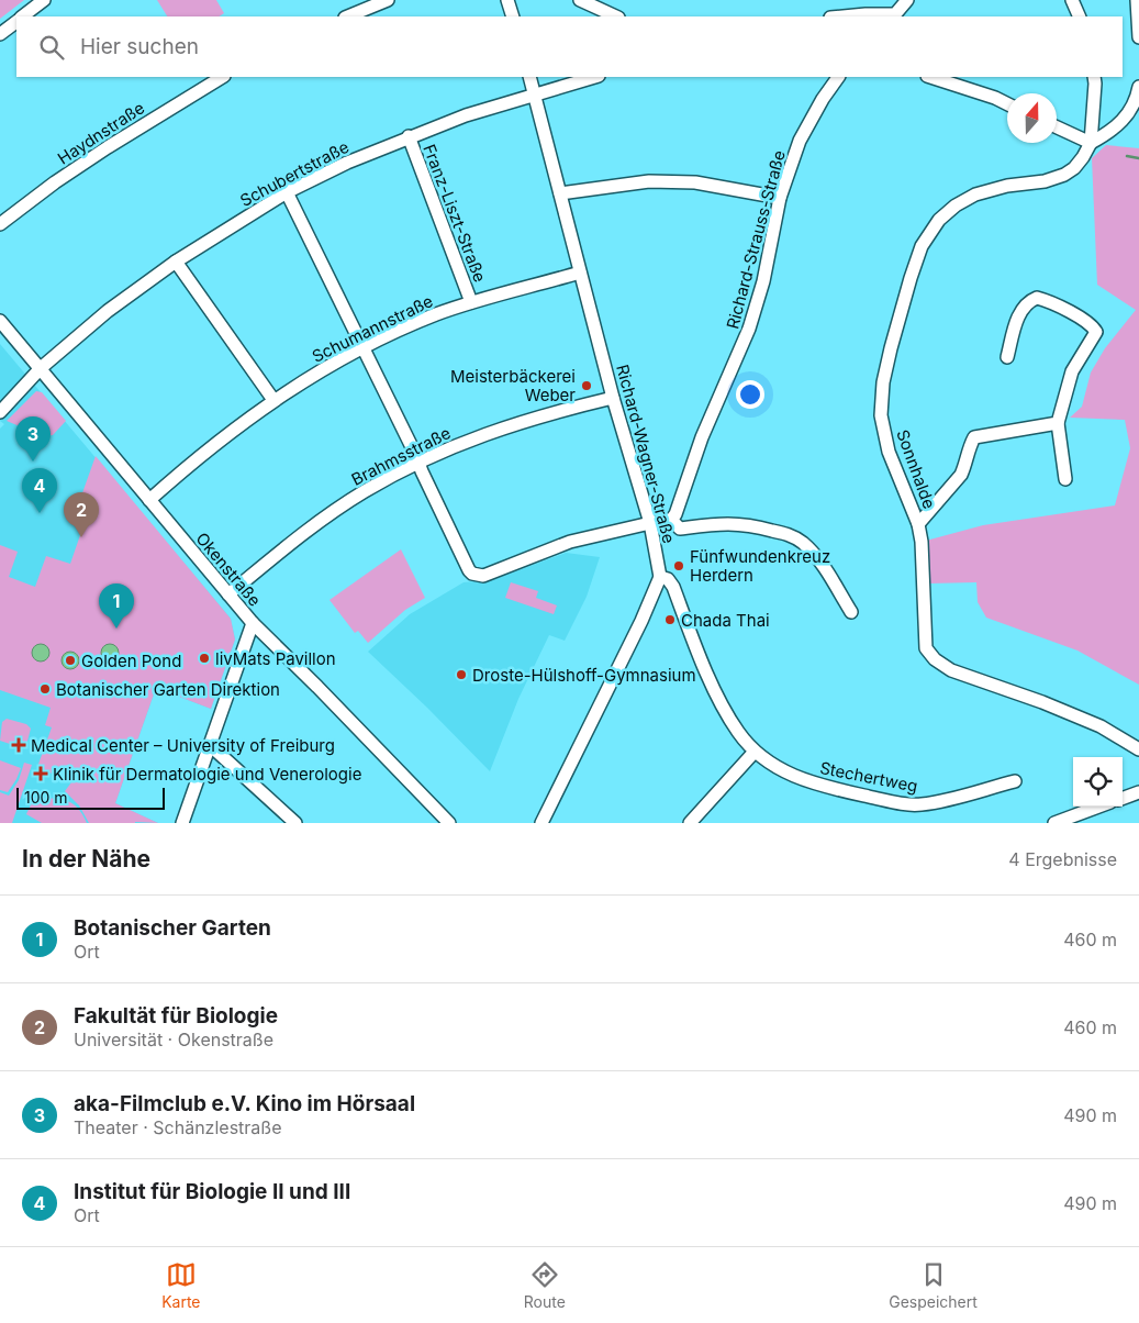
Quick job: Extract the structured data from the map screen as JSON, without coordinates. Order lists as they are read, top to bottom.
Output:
{
  "streets": {
    "street": [
      "Haydnstraße",
      "Schubertstraße",
      "Franz-Liszt-Straße",
      "Richard-Strauss-Straße",
      "Schumannstraße",
      "Richard-Wagner-Straße",
      "Brahmsstraße",
      "Sonnhalde",
      "Okenstraße",
      "Stechertweg"
    ]
  },
  "crossings": [
    ["Schubertstraße", "Franz-Liszt-Straße"],
    ["Schubertstraße", "Richard-Wagner-Straße"],
    ["Schubertstraße", "Okenstraße"],
    ["Franz-Liszt-Straße", "Schumannstraße"],
    ["Schumannstraße", "Richard-Wagner-Straße"],
    ["Schumannstraße", "Okenstraße"],
    ["Richard-Wagner-Straße", "Brahmsstraße"],
    ["Richard-Wagner-Straße", "Stechertweg"],
    ["Brahmsstraße", "Okenstraße"]
  ],
  "places": {
    "other": [
      "Meisterbäckerei Weber",
      "Fünfwundenkreuz Herdern",
      "Chada Thai",
      "livMats Pavillon",
      "Golden Pond",
      "Droste-Hülshoff-Gymnasium",
      "Botanischer Garten Direktion"
    ],
    "health": ["Medical Center – University of Freiburg", "Klinik für Dermatologie und Venerologie"]
  },
  "scale_bar": "100 m",
  "north": "top",
  "page": {
    "search": "Hier suchen",
    "pins": [
      "3",
      "4",
      "2",
      "1"
    ],
    "scale": "100 m",
    "heading": ["In der Nähe", "4 Ergebnisse"],
    "list": [
      {
        "mark": "1",
        "name": "Botanischer Garten",
        "note": "Ort",
        "value": "460 m"
      },
      {
        "mark": "2",
        "name": "Fakultät für Biologie",
        "note": "Universität · Okenstraße",
        "value": "460 m"
      },
      {
        "mark": "3",
        "name": "aka-Filmclub e.V. Kino im Hörsaal",
        "note": "Theater · Schänzlestraße",
        "value": "490 m"
      },
      {
        "mark": "4",
        "name": "Institut für Biologie II und III",
        "note": "Ort",
        "value": "490 m"
      }
    ],
    "nav": ["Karte", "Route", "Gespeichert"]
  }
}
